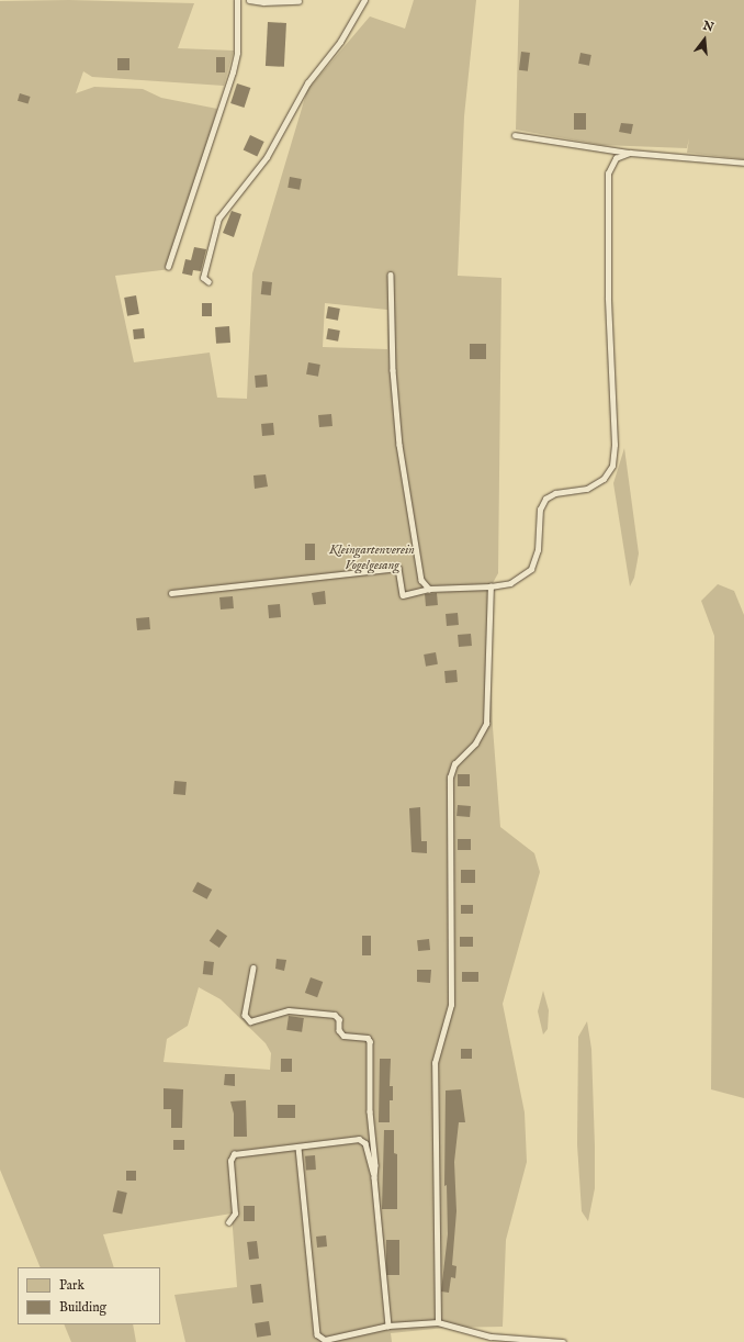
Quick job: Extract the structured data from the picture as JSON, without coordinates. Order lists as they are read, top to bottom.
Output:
{
  "parks": ["Kleingartenverein Vogelgesang"],
  "legend": ["Park", "Building"],
  "north": "top"
}
